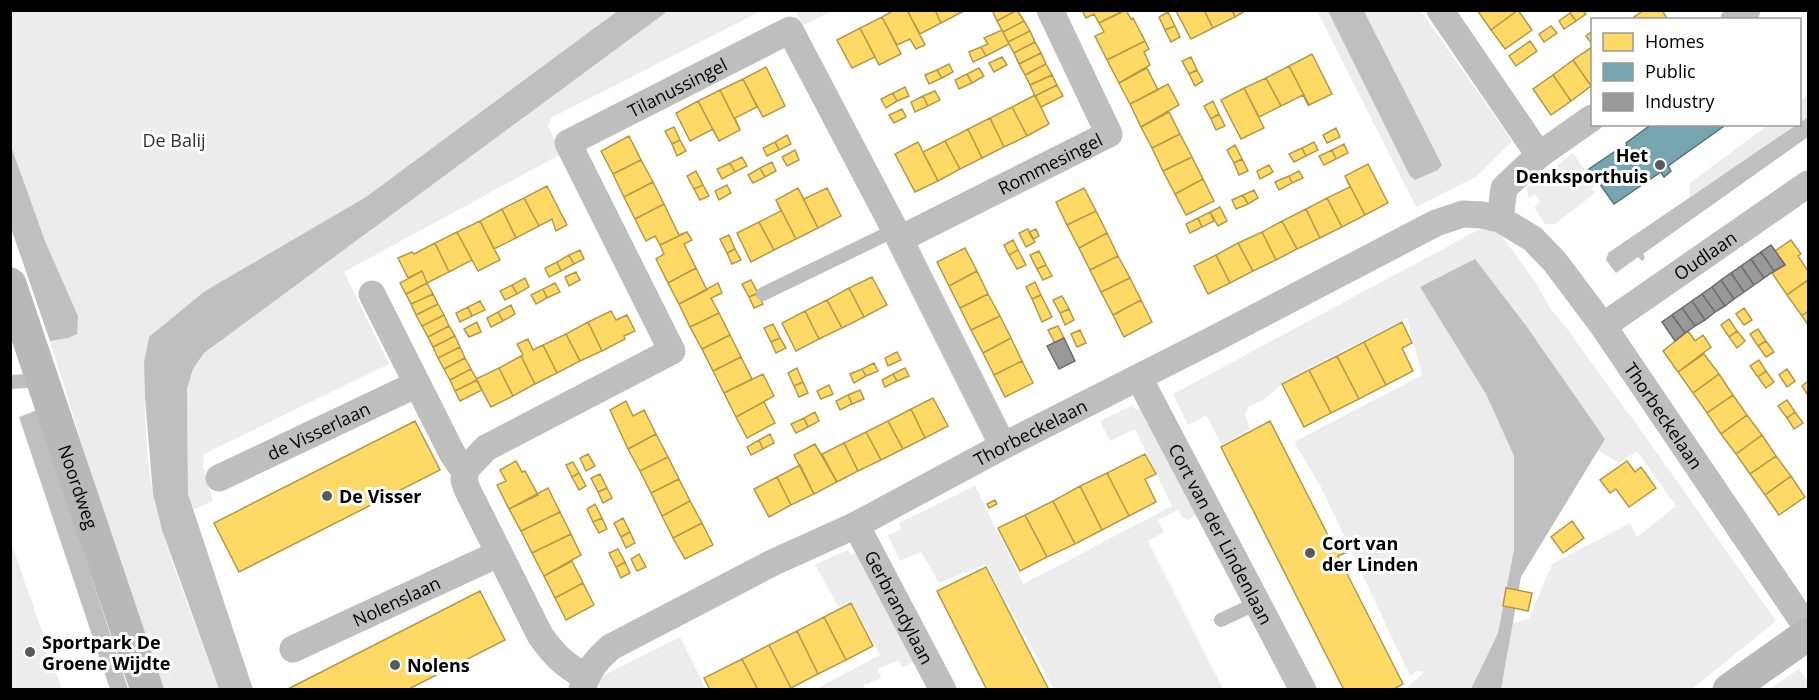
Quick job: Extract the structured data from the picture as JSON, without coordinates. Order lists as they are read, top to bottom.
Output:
{
  "streets": {
    "main road": ["Noordweg"],
    "street": [
      "Tilanussingel",
      "Rommesingel",
      "Oudlaan",
      "Thorbeckelaan",
      "de Visserlaan",
      "Cort van der Lindenlaan",
      "Nolenslaan",
      "Gerbrandylaan"
    ]
  },
  "crossings": [
    ["Tilanussingel", "Rommesingel"],
    ["Tilanussingel", "Thorbeckelaan"],
    ["Oudlaan", "Thorbeckelaan"],
    ["Thorbeckelaan", "Cort van der Lindenlaan"],
    ["Thorbeckelaan", "Gerbrandylaan"]
  ],
  "parks": ["De Balij"],
  "places": [
    "Het Denksporthuis",
    "De Visser",
    "Cort van der Linden",
    "Sportpark De Groene Wijdte",
    "Nolens"
  ],
  "legend": ["Homes", "Public", "Industry"]
}
